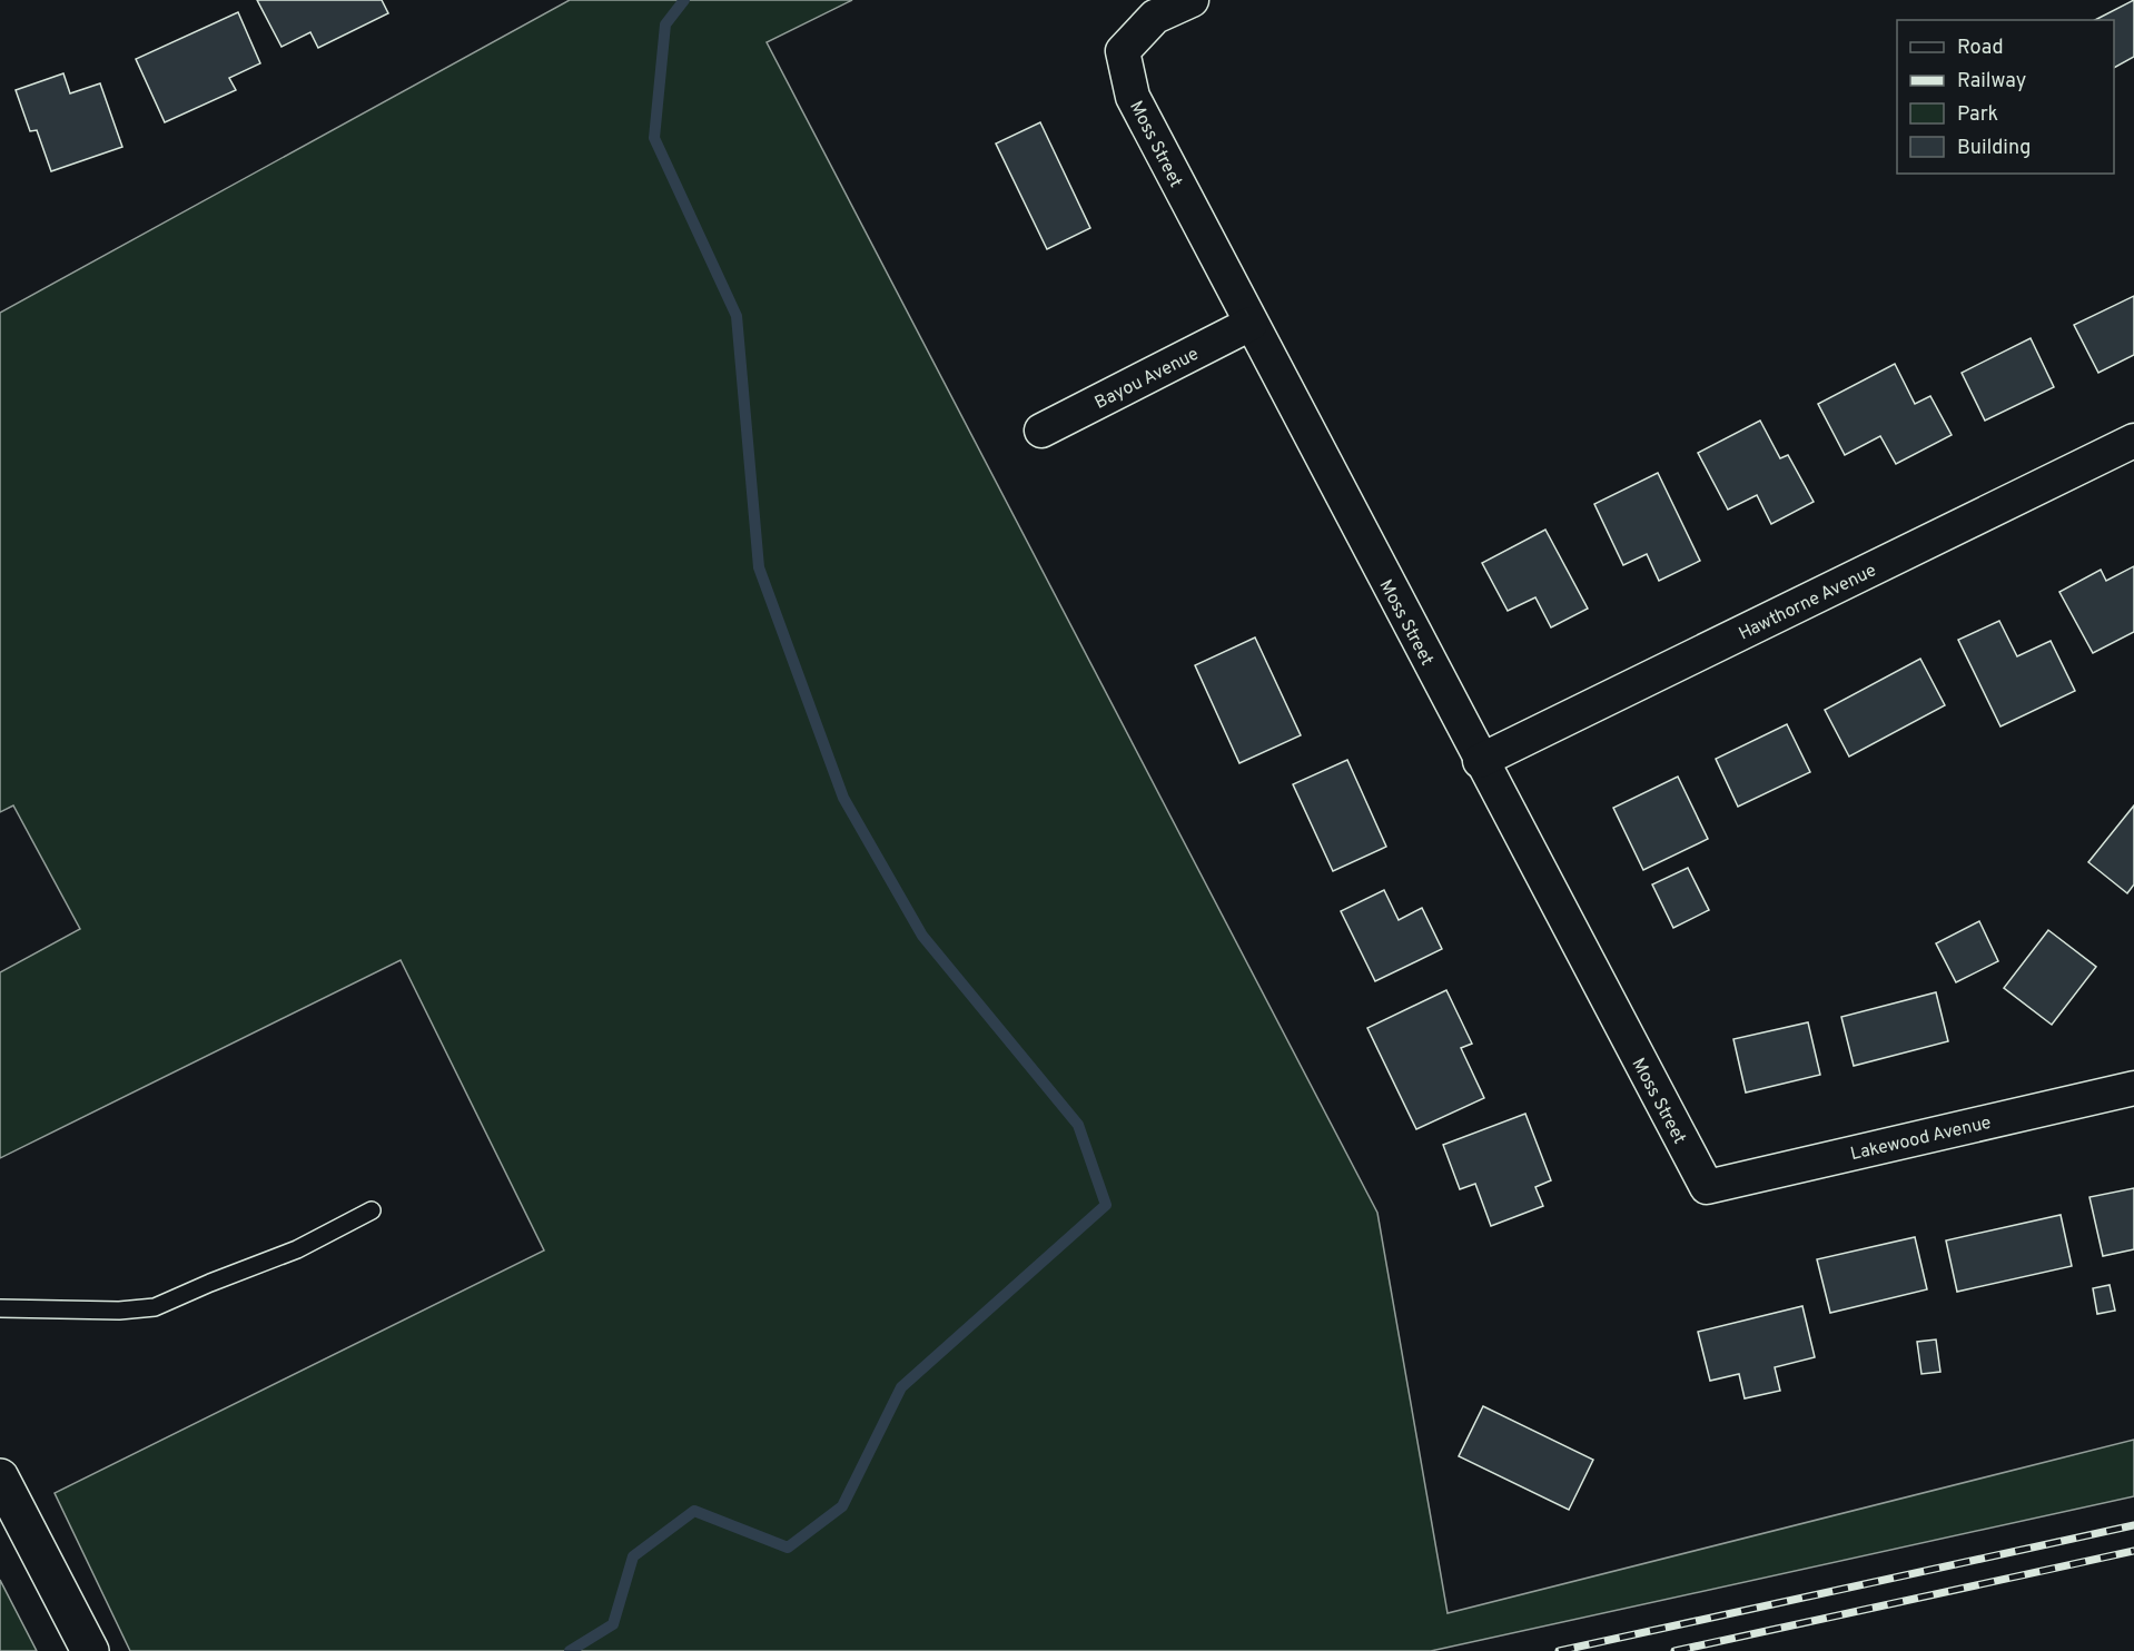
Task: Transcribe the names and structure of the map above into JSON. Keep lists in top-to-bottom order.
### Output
{
  "streets": {
    "street": [
      "Moss Street",
      "Bayou Avenue",
      "Hawthorne Avenue",
      "Lakewood Avenue"
    ]
  },
  "crossings": [
    ["Moss Street", "Bayou Avenue"],
    ["Moss Street", "Hawthorne Avenue"],
    ["Moss Street", "Lakewood Avenue"]
  ],
  "legend": [
    "Road",
    "Railway",
    "Park",
    "Building"
  ]
}
